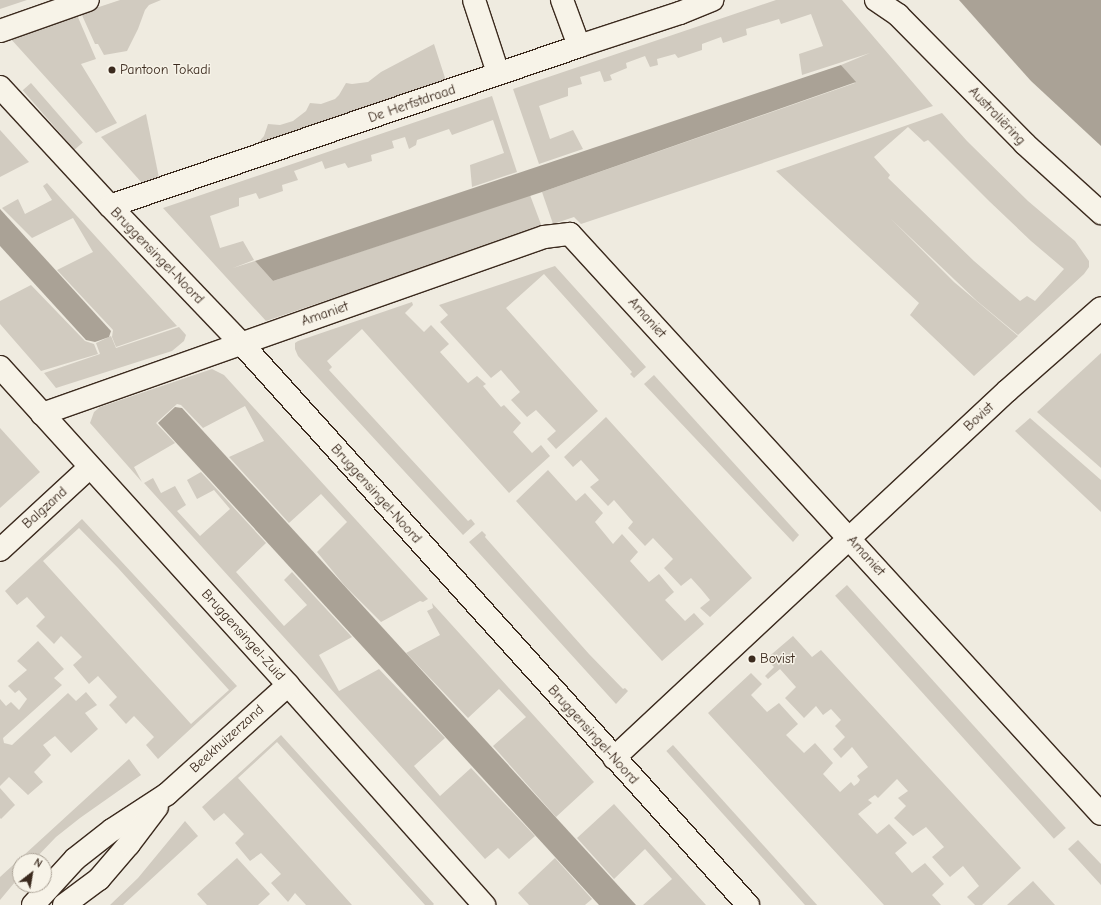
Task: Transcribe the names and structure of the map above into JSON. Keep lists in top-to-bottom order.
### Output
{
  "streets": {
    "street": [
      "De Herfstdraad",
      "Australiëring",
      "Bruggensingel-Noord",
      "Amaniet",
      "Bovist",
      "Balgzand",
      "Bruggensingel-Zuid",
      "Beekhuizerzand"
    ]
  },
  "crossings": [
    ["De Herfstdraad", "Bruggensingel-Noord"],
    ["Bruggensingel-Noord", "Amaniet"],
    ["Bruggensingel-Noord", "Bovist"],
    ["Amaniet", "Bovist"],
    ["Amaniet", "Bruggensingel-Zuid"],
    ["Balgzand", "Bruggensingel-Zuid"],
    ["Bruggensingel-Zuid", "Beekhuizerzand"]
  ],
  "places": ["Pantoon Tokadi", "Bovist"],
  "north": "top right"
}
